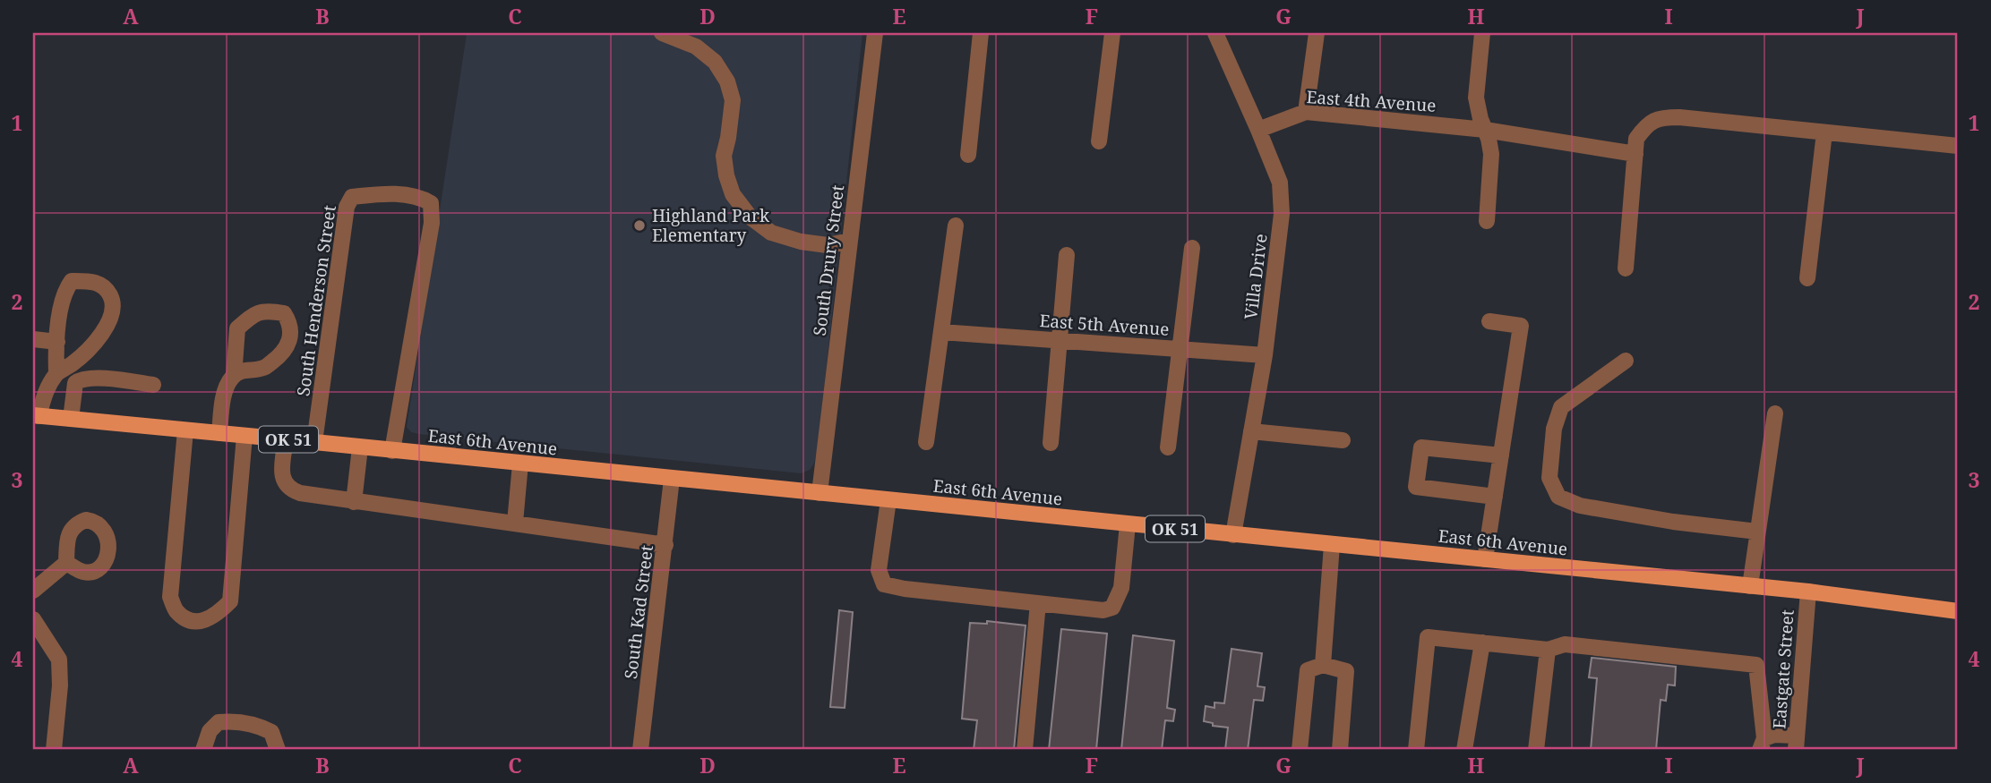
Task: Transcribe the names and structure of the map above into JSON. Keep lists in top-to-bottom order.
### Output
{
  "streets": {
    "main road": ["OK 51", "East 6th Avenue"],
    "street": [
      "East 4th Avenue",
      "South Drury Street",
      "Villa Drive",
      "South Henderson Street",
      "East 5th Avenue",
      "South Kad Street",
      "Eastgate Street"
    ]
  },
  "crossings": [
    ["East 4th Avenue", "Villa Drive"],
    ["South Drury Street", "East 6th Avenue"],
    ["Villa Drive", "East 5th Avenue"],
    ["Villa Drive", "East 6th Avenue"],
    ["South Henderson Street", "East 6th Avenue"],
    ["East 6th Avenue", "South Kad Street"],
    ["East 6th Avenue", "Eastgate Street"]
  ],
  "places": ["Highland Park Elementary"],
  "grid": {
    "columns": [
      "A",
      "B",
      "C",
      "D",
      "E",
      "F",
      "G",
      "H",
      "I",
      "J"
    ],
    "rows": [
      "1",
      "2",
      "3",
      "4"
    ]
  }
}
